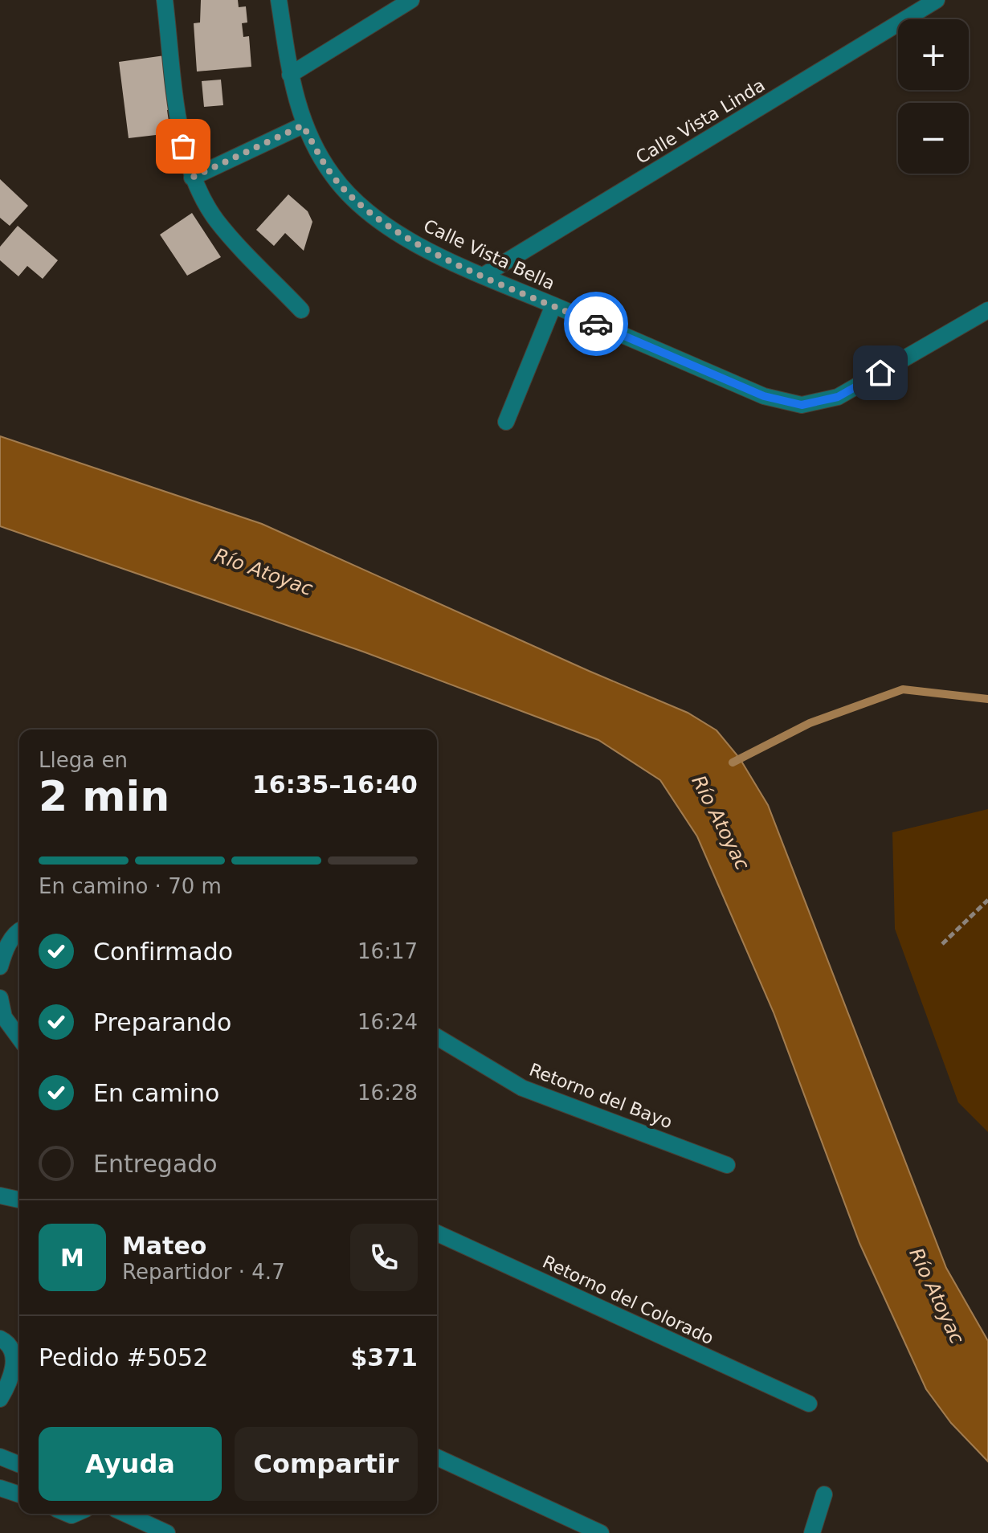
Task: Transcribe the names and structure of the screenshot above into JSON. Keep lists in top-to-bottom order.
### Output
{
  "streets": {
    "street": [
      "Calle Vista Linda",
      "Calle Vista Bella",
      "Retorno del Bayo",
      "Retorno del Colorado"
    ]
  },
  "crossings": [
    ["Calle Vista Linda", "Calle Vista Bella"]
  ],
  "water": ["Río Atoyac"],
  "page": {
    "map_buttons": ["+", "−"],
    "heading": ["2 min", "Llega en", "16:35–16:40"],
    "panel": [
      "Mateo",
      "Repartidor · 4.7",
      "Pedido #5052",
      "$371"
    ],
    "bar": "En camino · 70 m",
    "list": [
      ["Confirmado", "16:17"],
      ["Preparando", "16:24"],
      ["En camino", "16:28"],
      "Entregado"
    ],
    "round": "M",
    "buttons": ["Ayuda", "Compartir"]
  }
}
